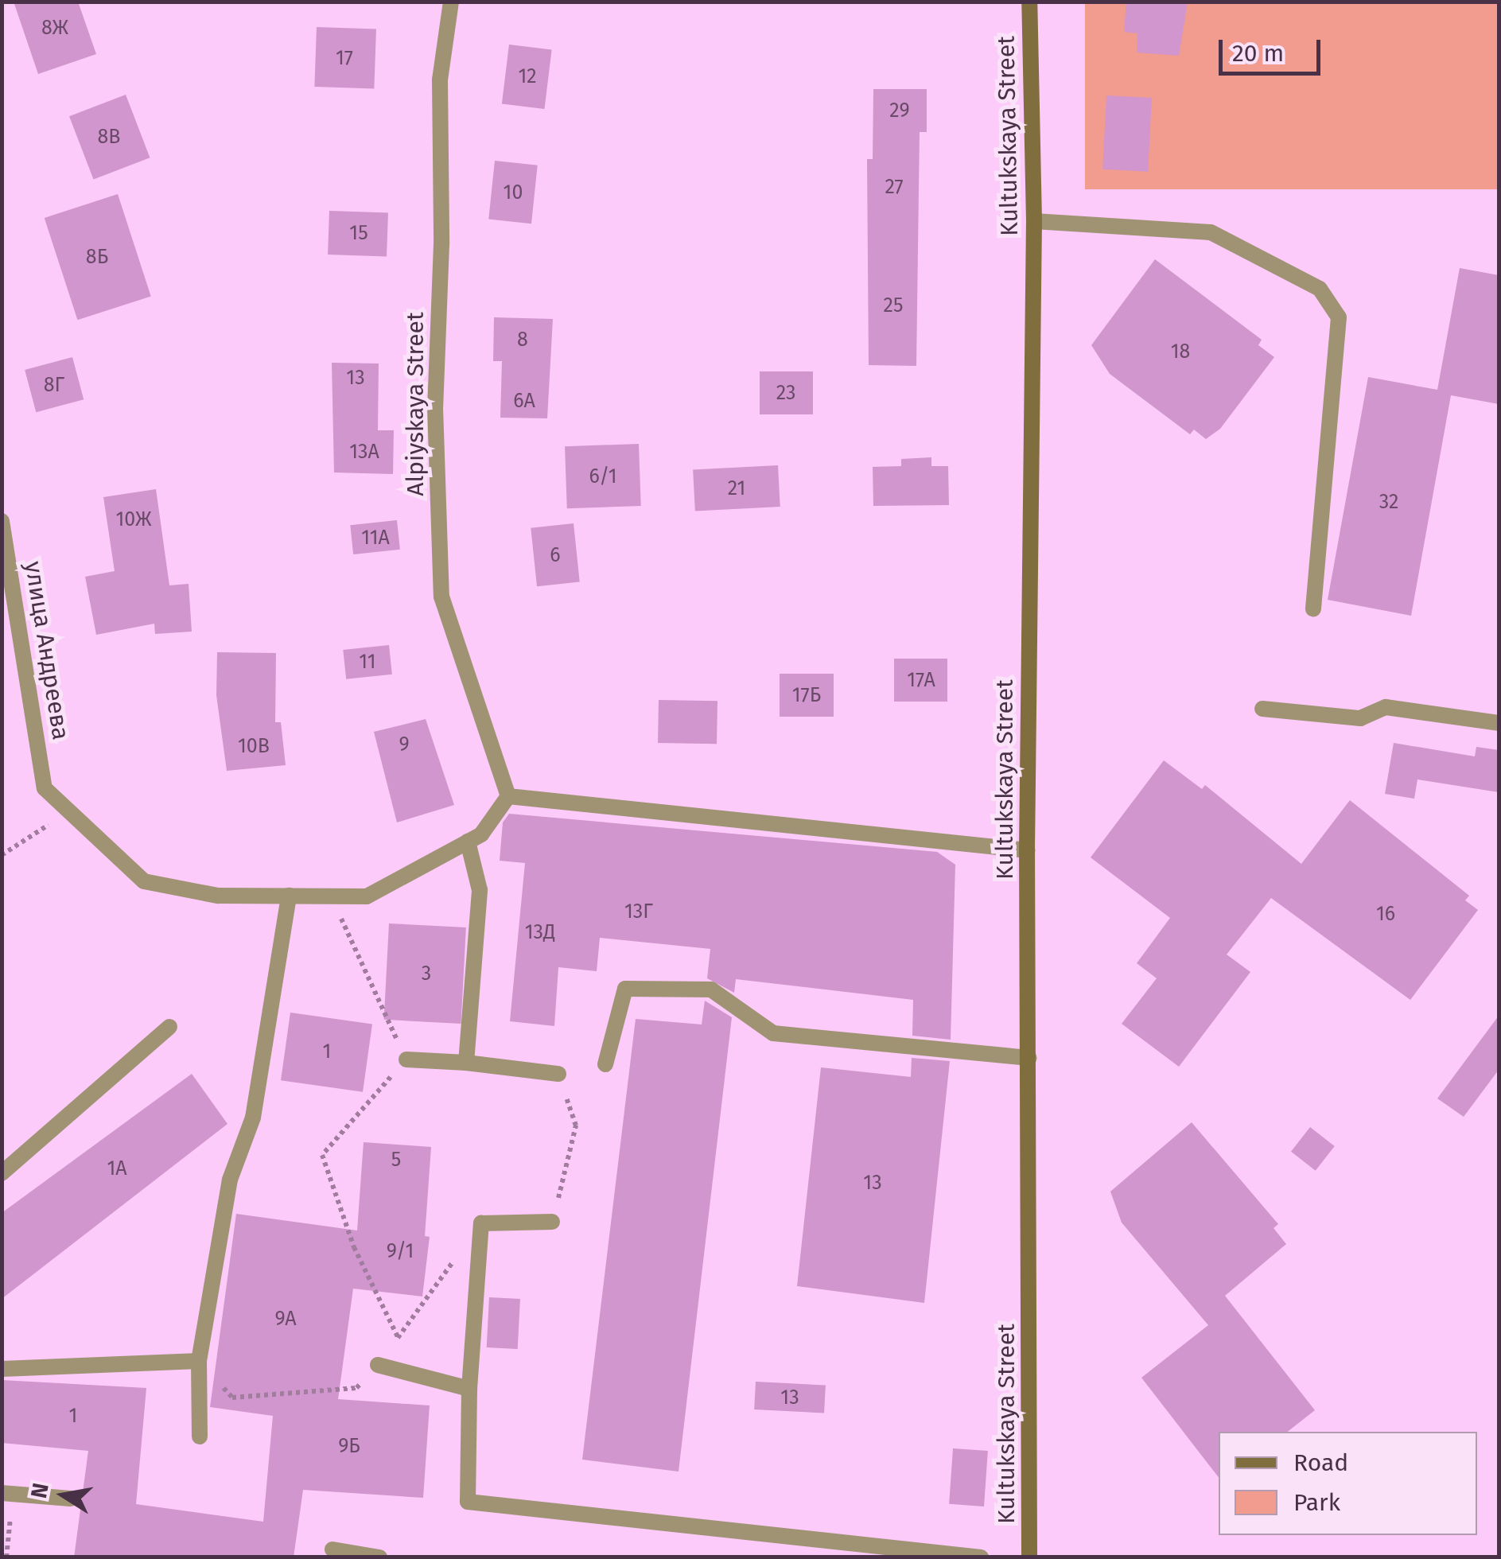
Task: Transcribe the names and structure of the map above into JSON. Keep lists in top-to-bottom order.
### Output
{
  "streets": {
    "street": ["Kultukskaya Street", "Alpiyskaya Street", "улица Андреева"]
  },
  "house_numbers": [
    "8Ж",
    "17",
    "12",
    "29",
    "8В",
    "27",
    "10",
    "15",
    "8Б",
    "25",
    "8",
    "18",
    "13",
    "8Г",
    "23",
    "6А",
    "13А",
    "6/1",
    "21",
    "32",
    "10Ж",
    "11А",
    "6",
    "11",
    "17А",
    "17Б",
    "9",
    "10В",
    "13Г",
    "16",
    "13Д",
    "3",
    "1",
    "5",
    "1А",
    "13",
    "9/1",
    "9А",
    "13",
    "1",
    "9Б"
  ],
  "legend": ["Road", "Park"],
  "scale_bar": "20 m",
  "north": "left"
}
